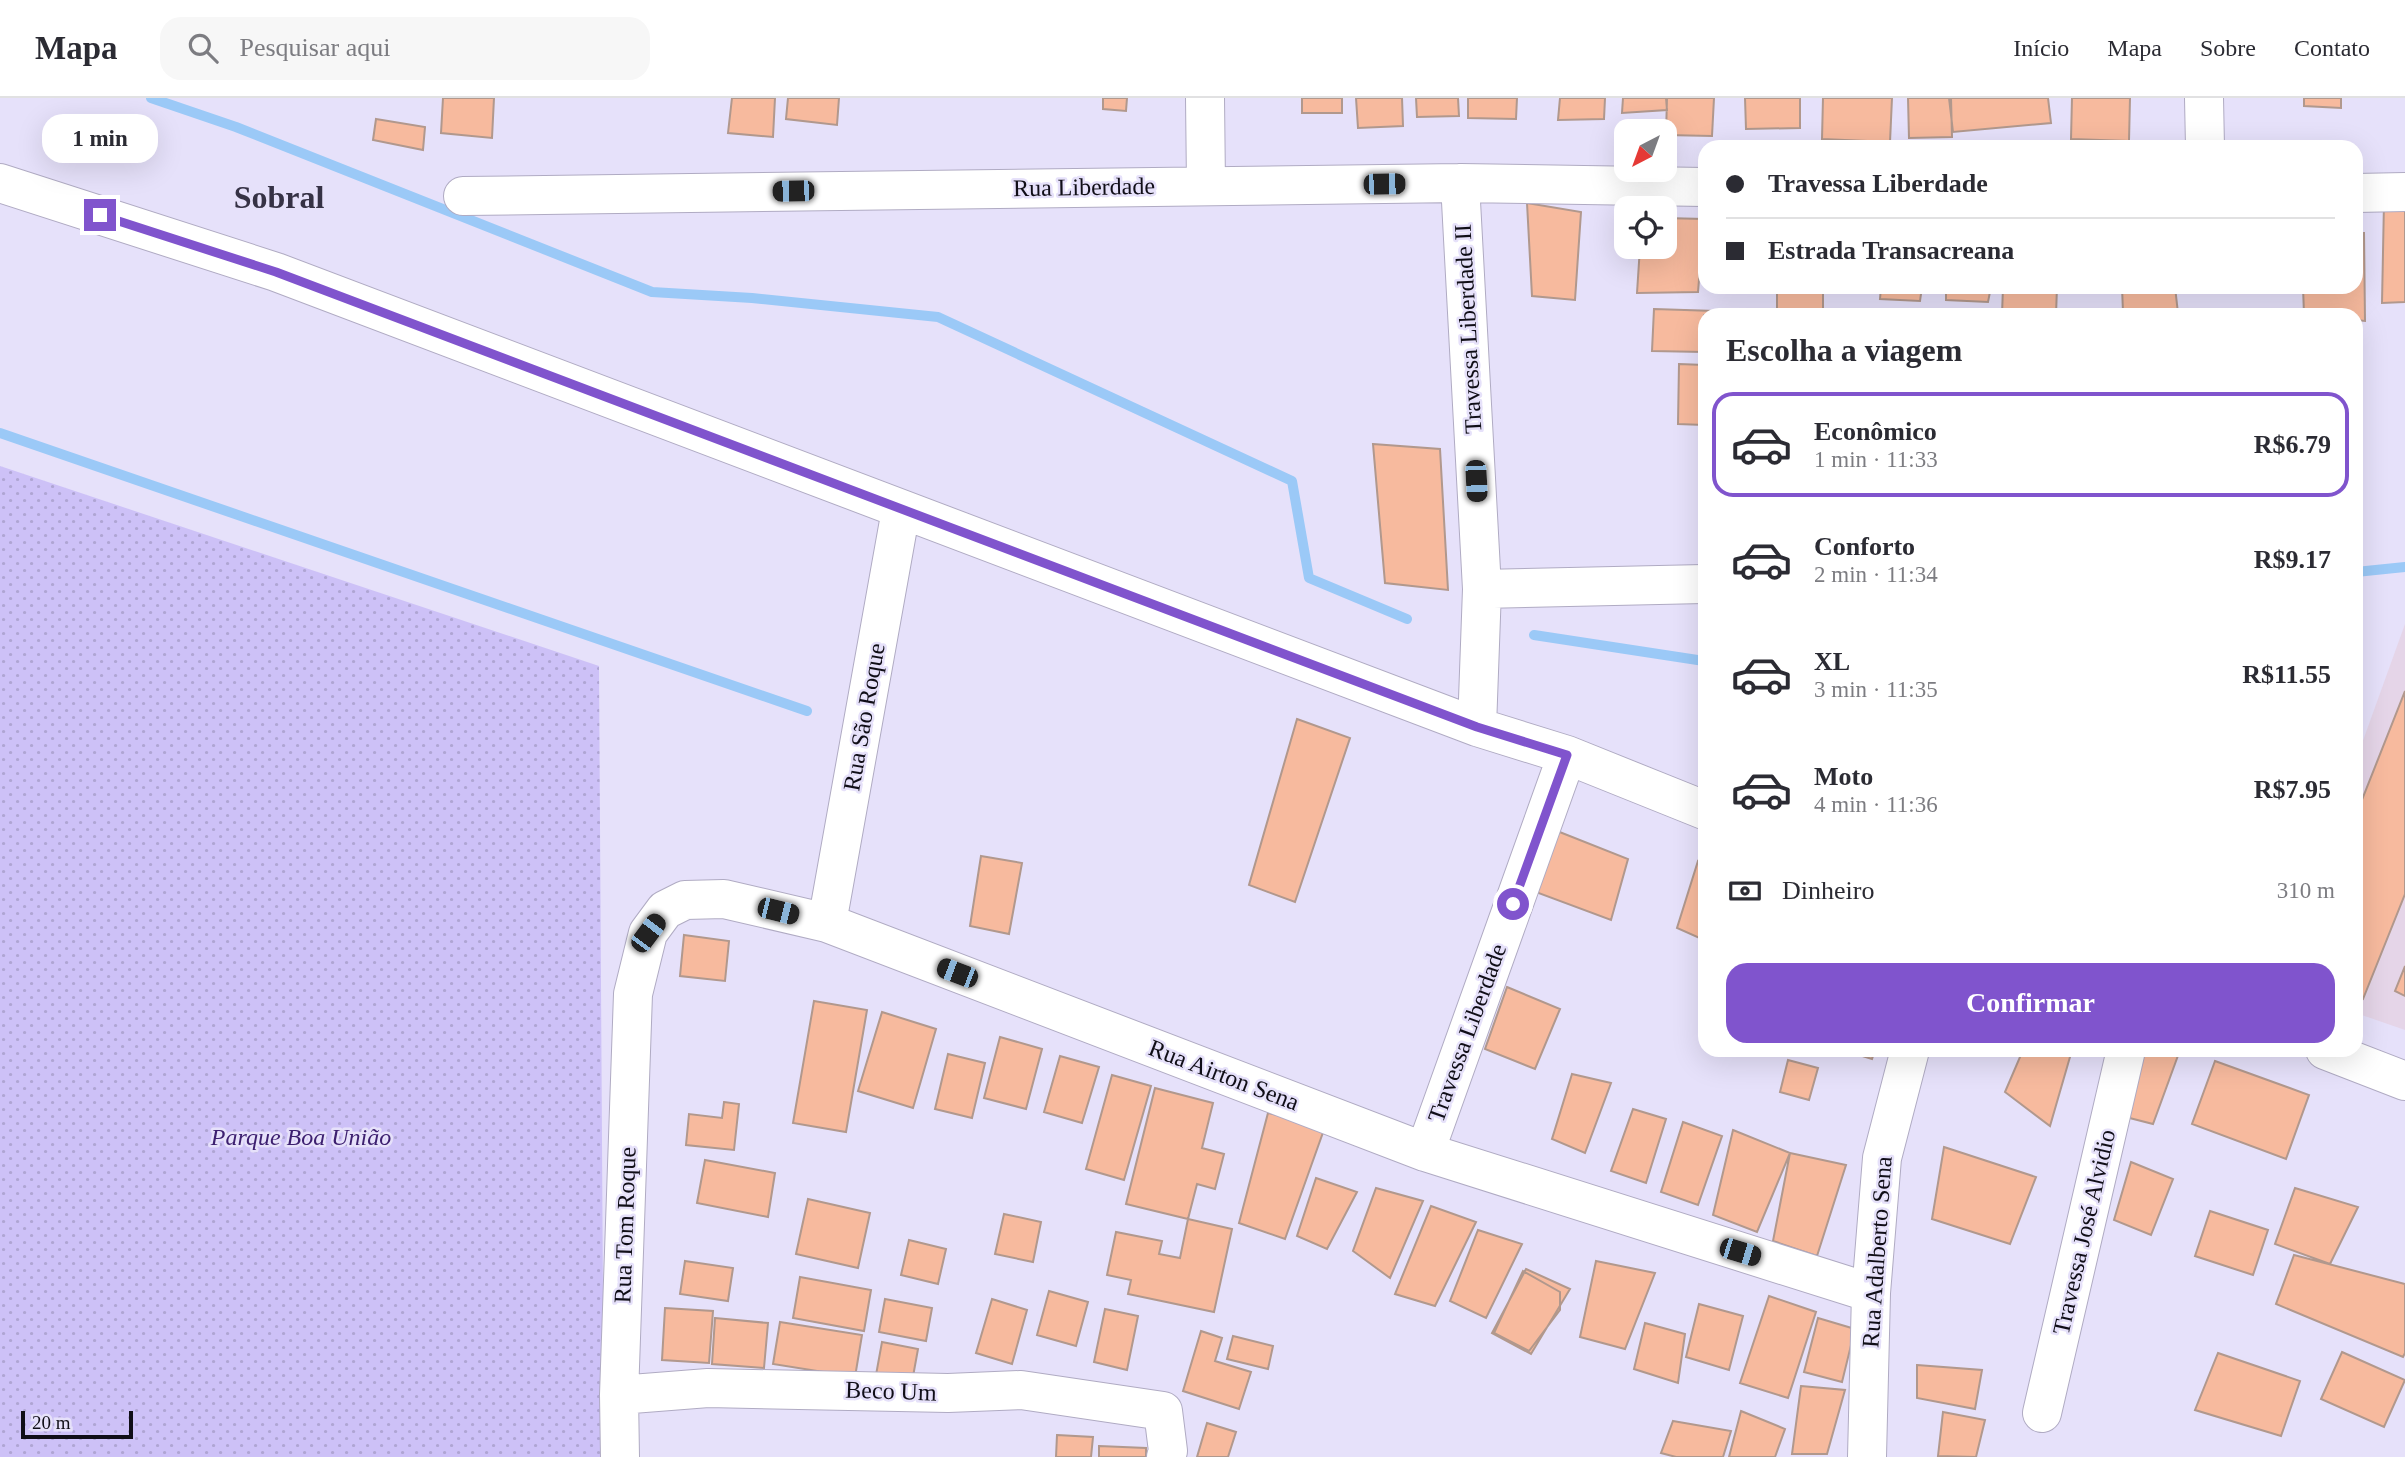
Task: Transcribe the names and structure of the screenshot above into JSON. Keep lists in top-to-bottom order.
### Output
{
  "streets": {
    "street": [
      "Rua Liberdade",
      "Travessa Liberdade II",
      "Rua São Roque",
      "Travessa Liberdade",
      "Rua Airton Sena",
      "Rua Tom Roque",
      "Travessa José Alvidio",
      "Rua Adalberto Sena",
      "Beco Um"
    ]
  },
  "crossings": [
    ["Rua Liberdade", "Travessa Liberdade II"],
    ["Rua São Roque", "Rua Airton Sena"],
    ["Travessa Liberdade", "Rua Airton Sena"],
    ["Rua Airton Sena", "Rua Tom Roque"],
    ["Rua Airton Sena", "Rua Adalberto Sena"],
    ["Rua Tom Roque", "Beco Um"]
  ],
  "districts": ["Sobral"],
  "parks": ["Parque Boa União"],
  "scale_bar": "20 m",
  "north": "bottom left",
  "page": {
    "header": "Mapa",
    "search": "Pesquisar aqui",
    "nav": [
      "Início",
      "Mapa",
      "Sobre",
      "Contato"
    ],
    "bubble": "1 min",
    "banner": ["Travessa Liberdade", "Estrada Transacreana"],
    "heading": "Escolha a viagem",
    "list": [
      {
        "name": "Econômico",
        "note": "1 min · 11:33",
        "value": "R$6.79"
      },
      {
        "name": "Conforto",
        "note": "2 min · 11:34",
        "value": "R$9.17"
      },
      {
        "name": "XL",
        "note": "3 min · 11:35",
        "value": "R$11.55"
      },
      {
        "name": "Moto",
        "note": "4 min · 11:36",
        "value": "R$7.95"
      }
    ],
    "pay": ["Dinheiro", "310 m"],
    "buttons": "Confirmar",
    "scale": "20 m"
  }
}
